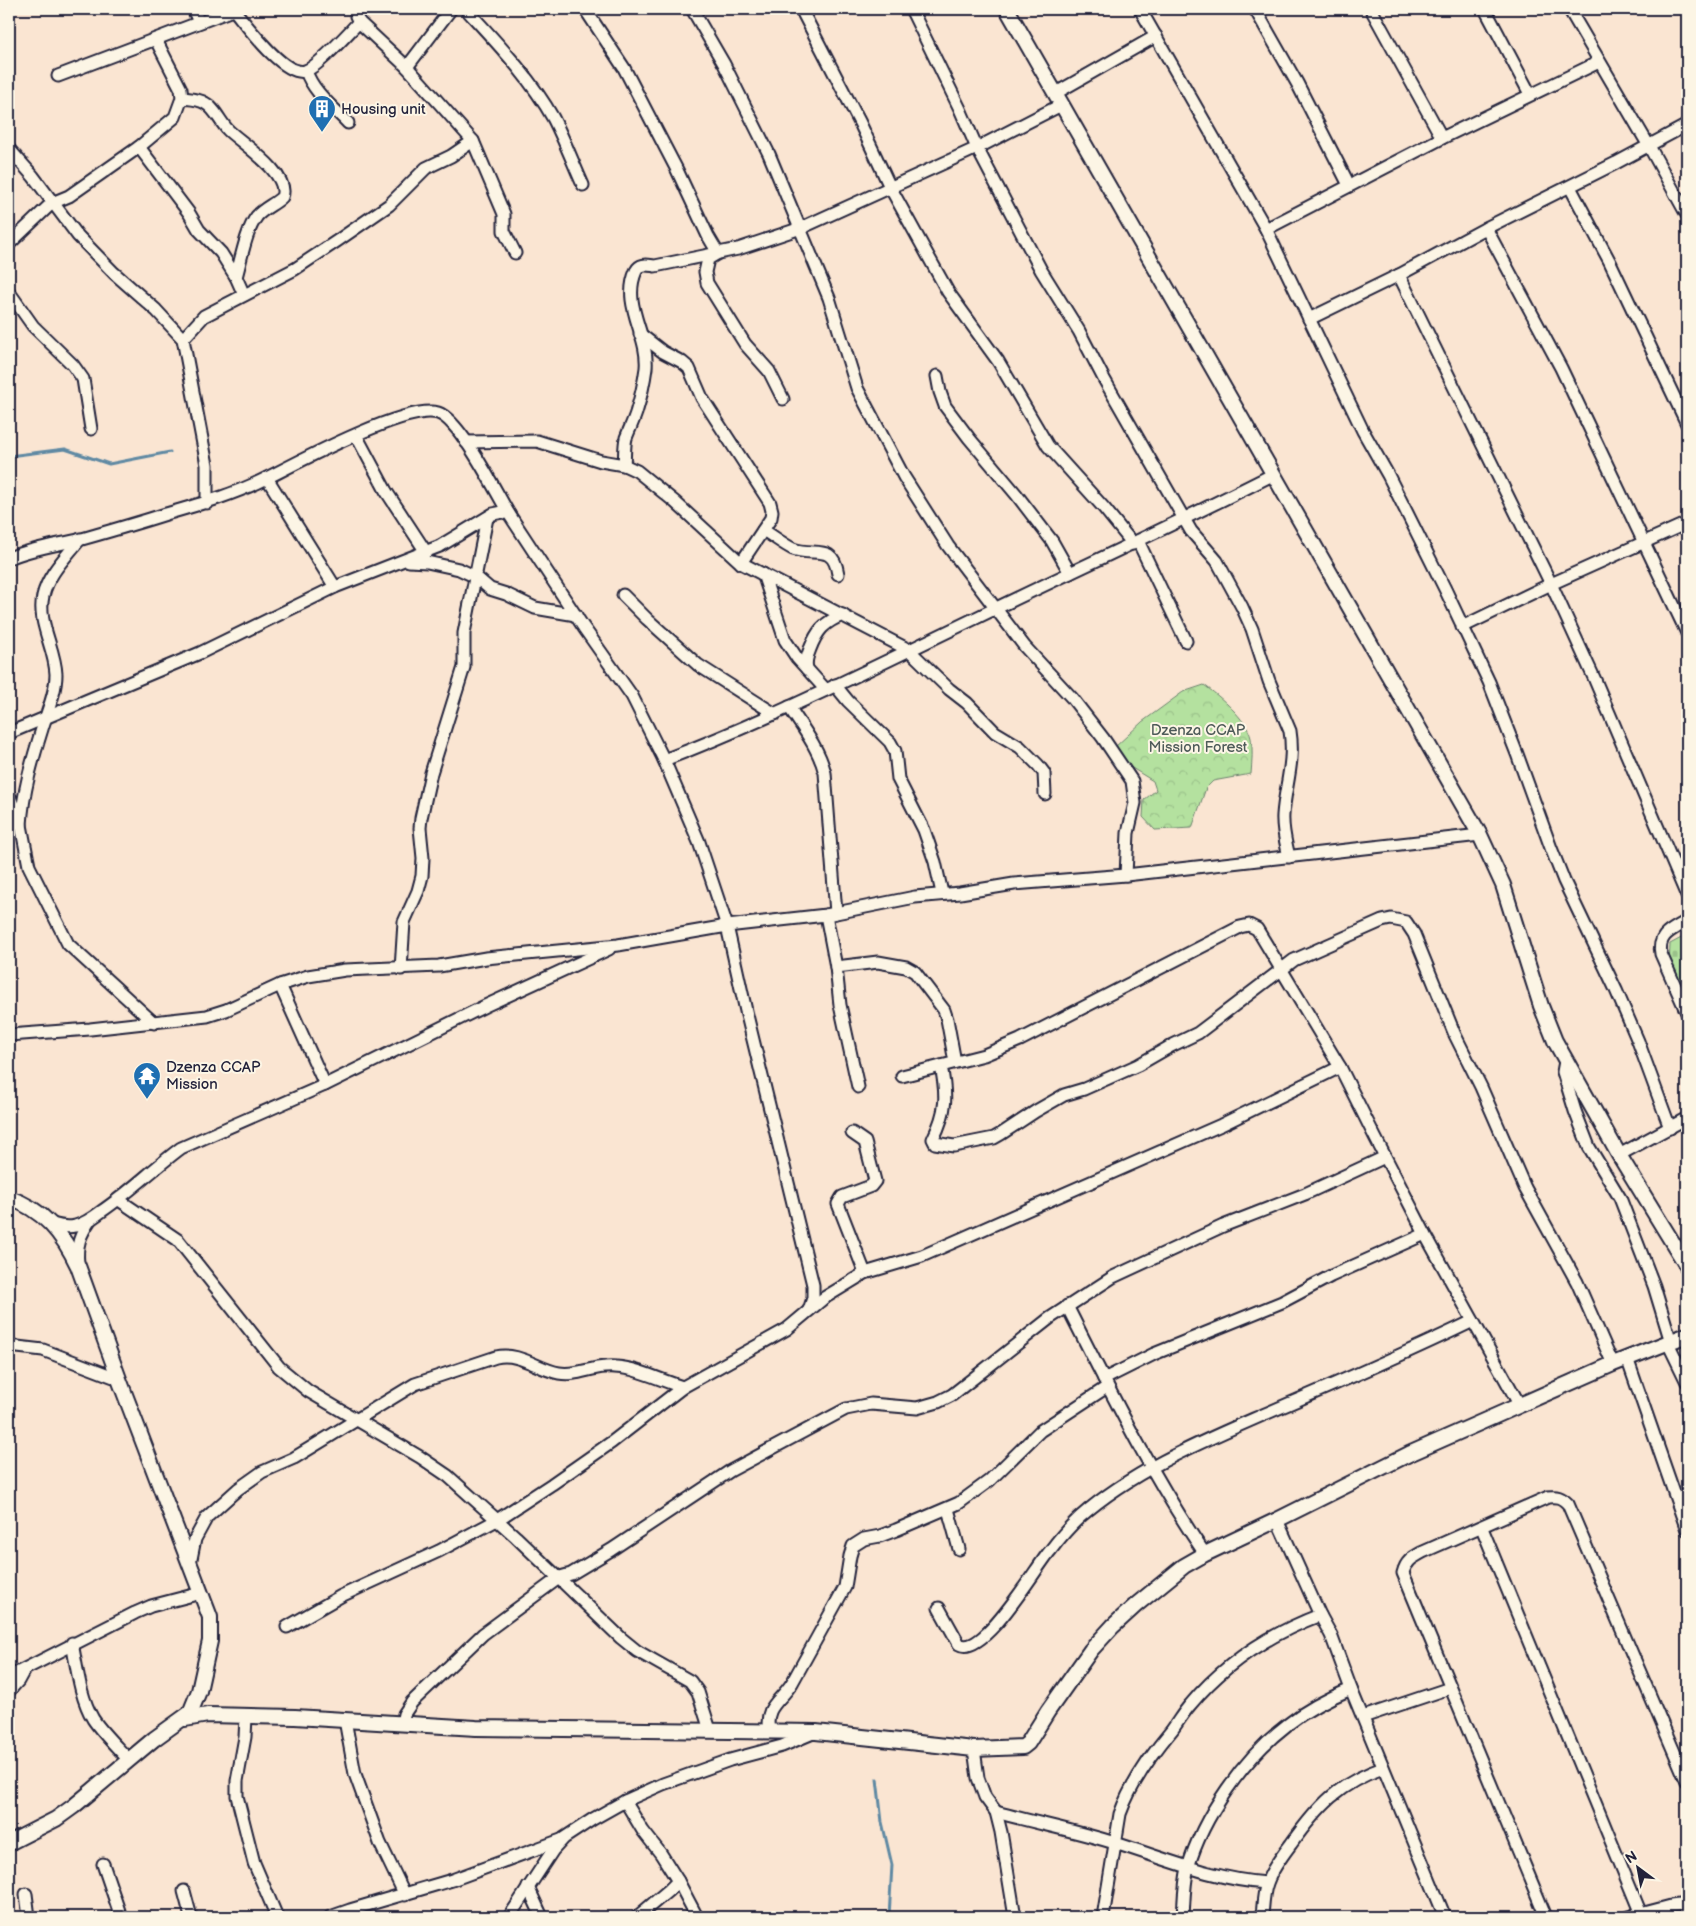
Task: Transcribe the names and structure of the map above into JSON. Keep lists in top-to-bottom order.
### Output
{
  "parks": ["Dzenza CCAP Mission Forest"],
  "places": {
    "building": ["Housing unit"],
    "temple": ["Dzenza CCAP Mission"]
  },
  "north": "top left"
}
